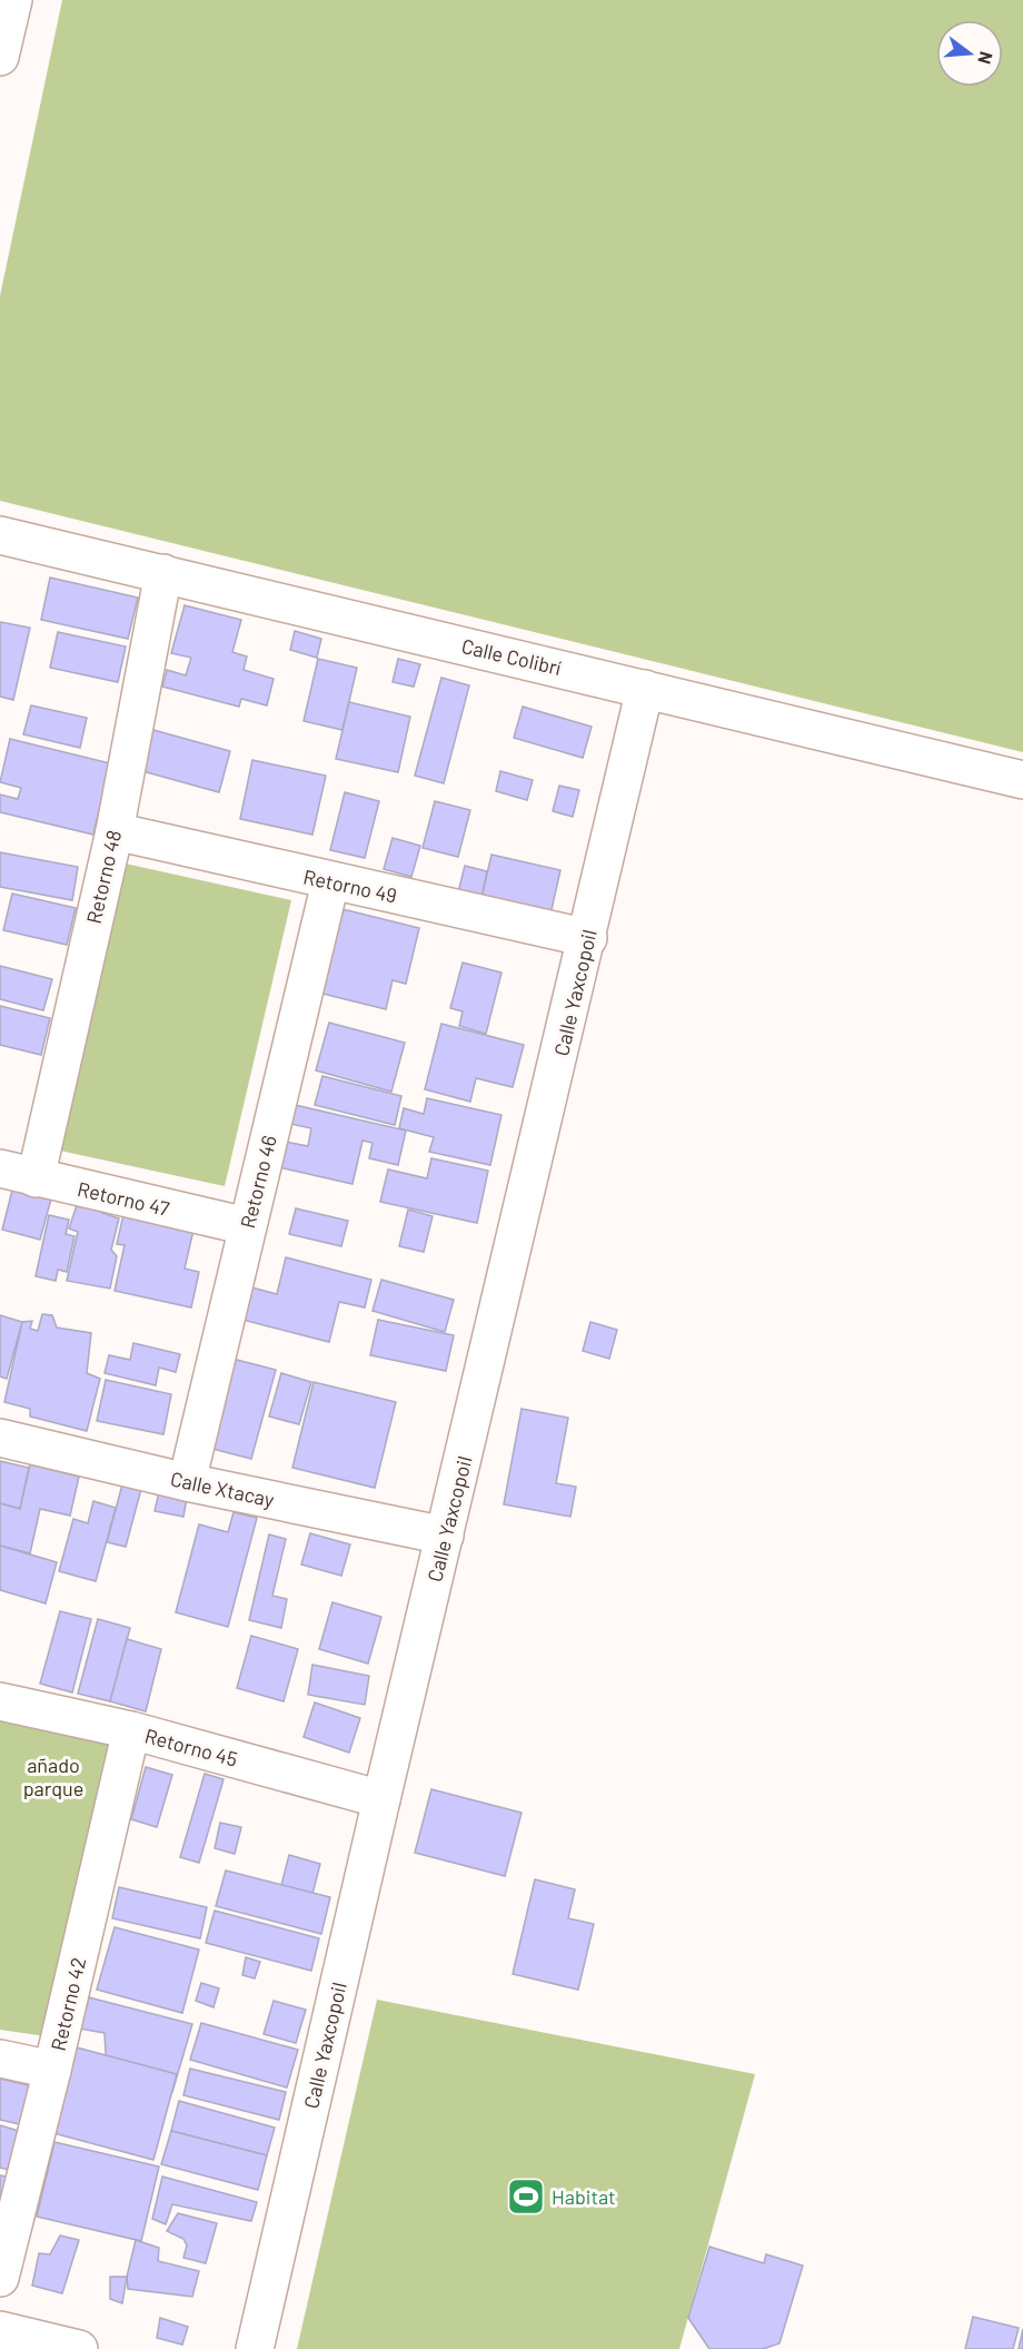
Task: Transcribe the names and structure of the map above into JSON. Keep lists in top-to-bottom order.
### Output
{
  "streets": {
    "street": [
      "Calle Colibrí",
      "Retorno 48",
      "Retorno 49",
      "Calle Yaxcopoil",
      "Retorno 46",
      "Retorno 47",
      "Calle Xtacay",
      "Retorno 45",
      "Retorno 42"
    ]
  },
  "crossings": [
    ["Calle Colibrí", "Retorno 48"],
    ["Calle Colibrí", "Calle Yaxcopoil"],
    ["Retorno 48", "Retorno 49"],
    ["Retorno 48", "Retorno 47"],
    ["Retorno 49", "Calle Yaxcopoil"],
    ["Retorno 49", "Retorno 46"],
    ["Calle Yaxcopoil", "Calle Xtacay"],
    ["Calle Yaxcopoil", "Retorno 45"],
    ["Retorno 46", "Retorno 47"],
    ["Retorno 46", "Calle Xtacay"],
    ["Retorno 45", "Retorno 42"]
  ],
  "parks": ["añado parque"],
  "places": {
    "sports": ["Habitat"]
  },
  "north": "right"
}
